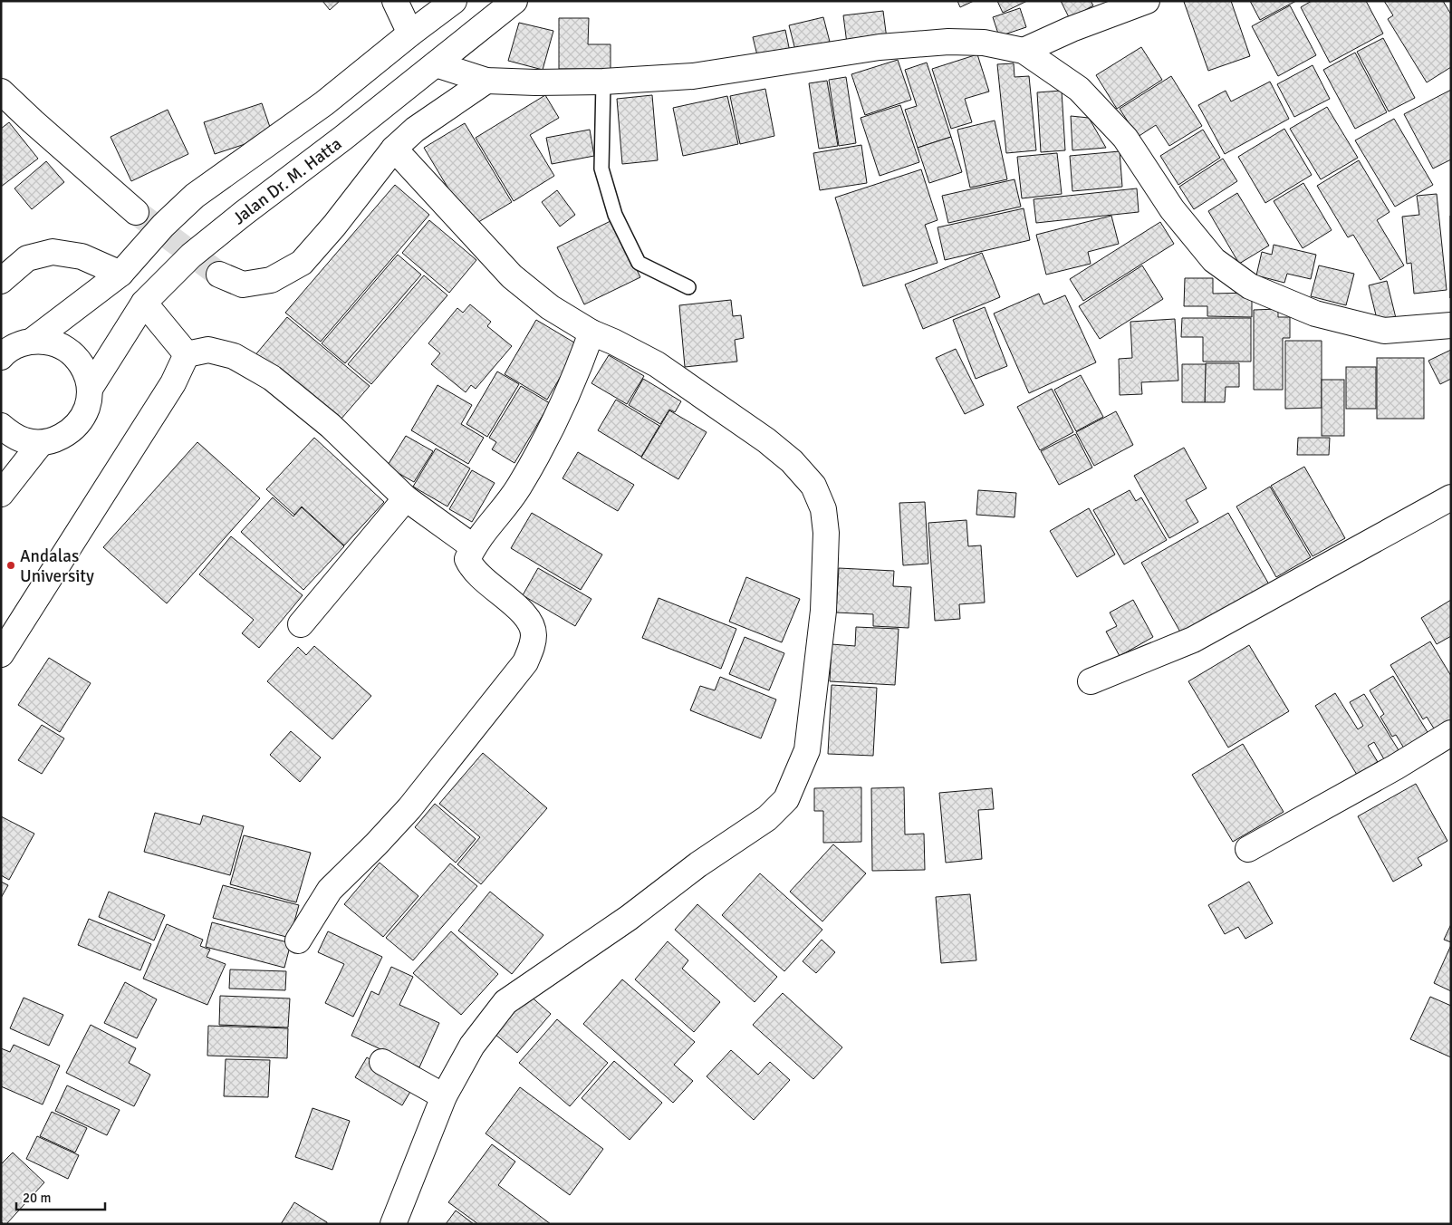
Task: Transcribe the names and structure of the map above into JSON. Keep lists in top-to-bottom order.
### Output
{
  "streets": {
    "street": ["Jalan Dr. M. Hatta"]
  },
  "places": ["Andalas University"],
  "scale_bar": "20 m"
}
